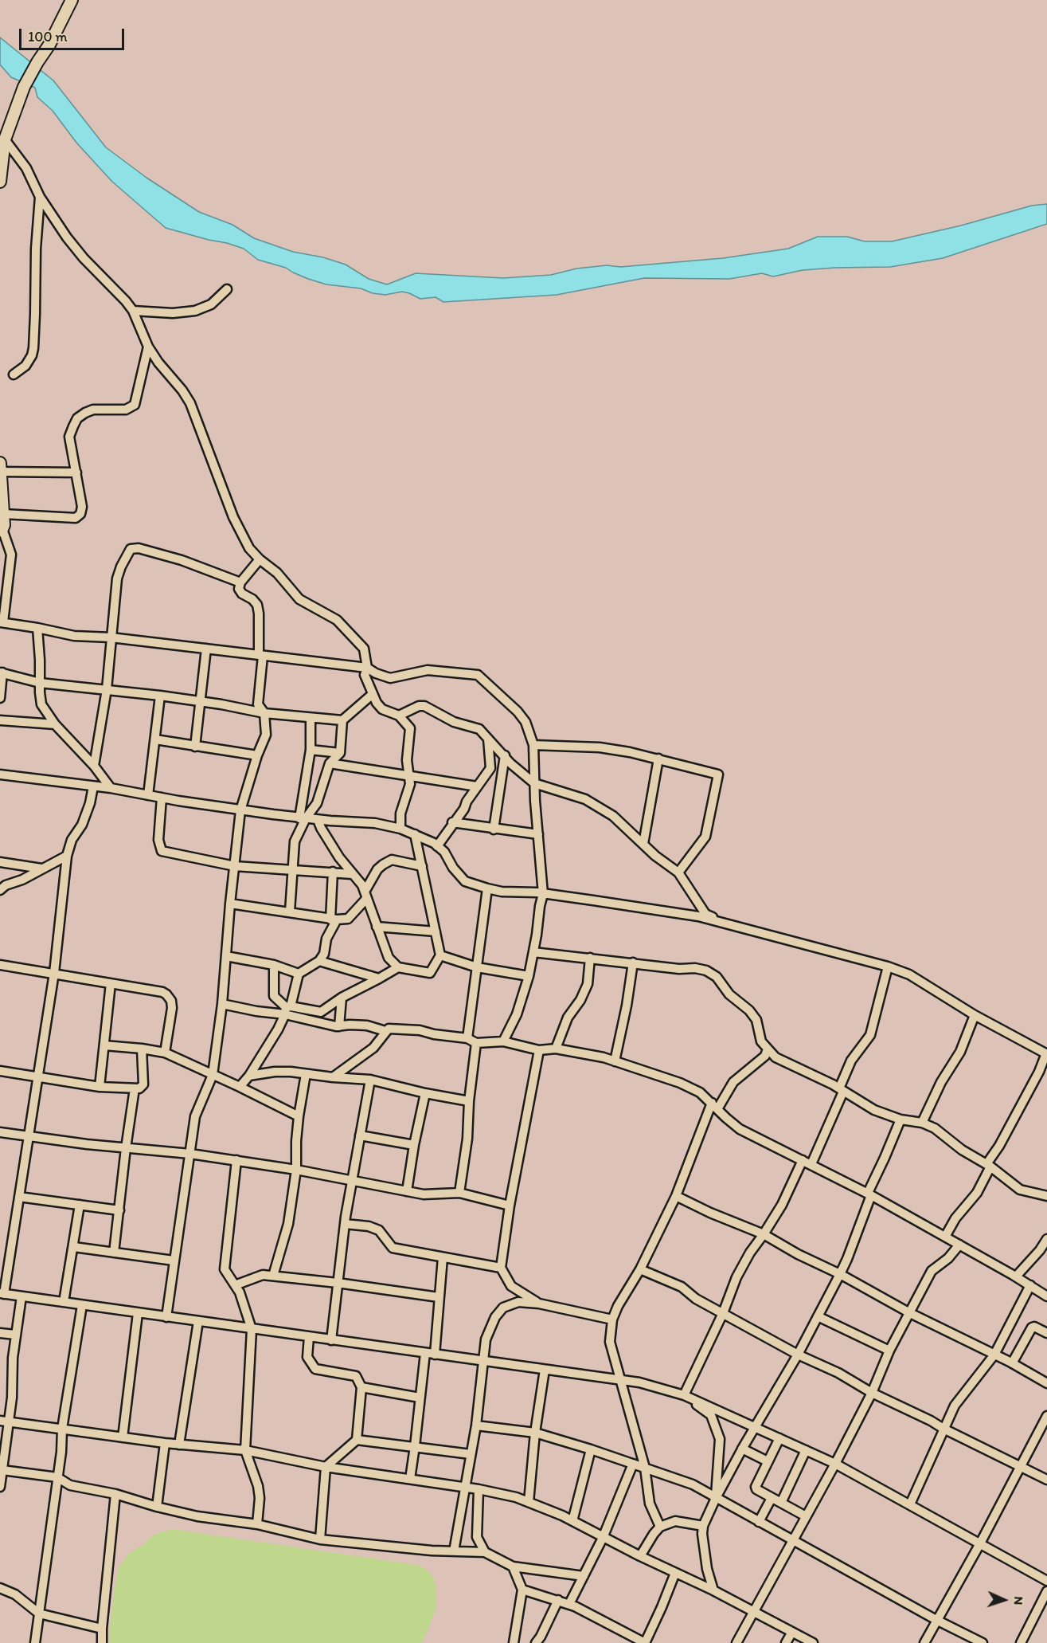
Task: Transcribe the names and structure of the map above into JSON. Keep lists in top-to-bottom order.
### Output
{
  "scale_bar": "100 m",
  "north": "right"
}
